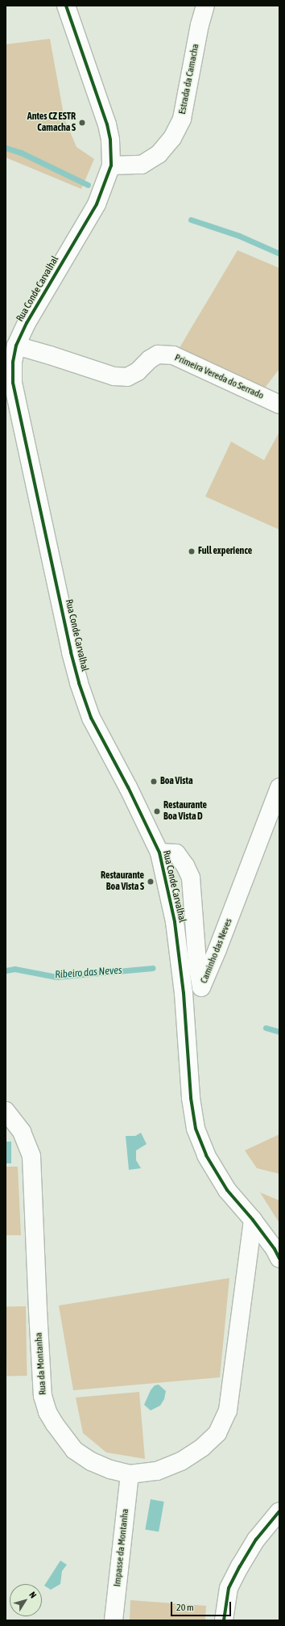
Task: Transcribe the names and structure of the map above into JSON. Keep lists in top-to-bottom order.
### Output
{
  "streets": {
    "street": [
      "Estrada da Camacha",
      "Rua Conde Carvalhal",
      "Primeira Vereda do Serrado",
      "Caminho das Neves",
      "Rua da Montanha",
      "Impasse da Montanha"
    ]
  },
  "crossings": [
    ["Estrada da Camacha", "Rua Conde Carvalhal"],
    ["Rua Conde Carvalhal", "Primeira Vereda do Serrado"],
    ["Rua Conde Carvalhal", "Caminho das Neves"],
    ["Rua Conde Carvalhal", "Rua da Montanha"],
    ["Rua da Montanha", "Impasse da Montanha"]
  ],
  "water": ["Ribeiro das Neves"],
  "places": [
    "Antes CZ ESTR Camacha S",
    "Full experience",
    "Boa Vista",
    "Restaurante Boa Vista D",
    "Restaurante Boa Vista S"
  ],
  "scale_bar": "20 m",
  "north": "top right"
}
